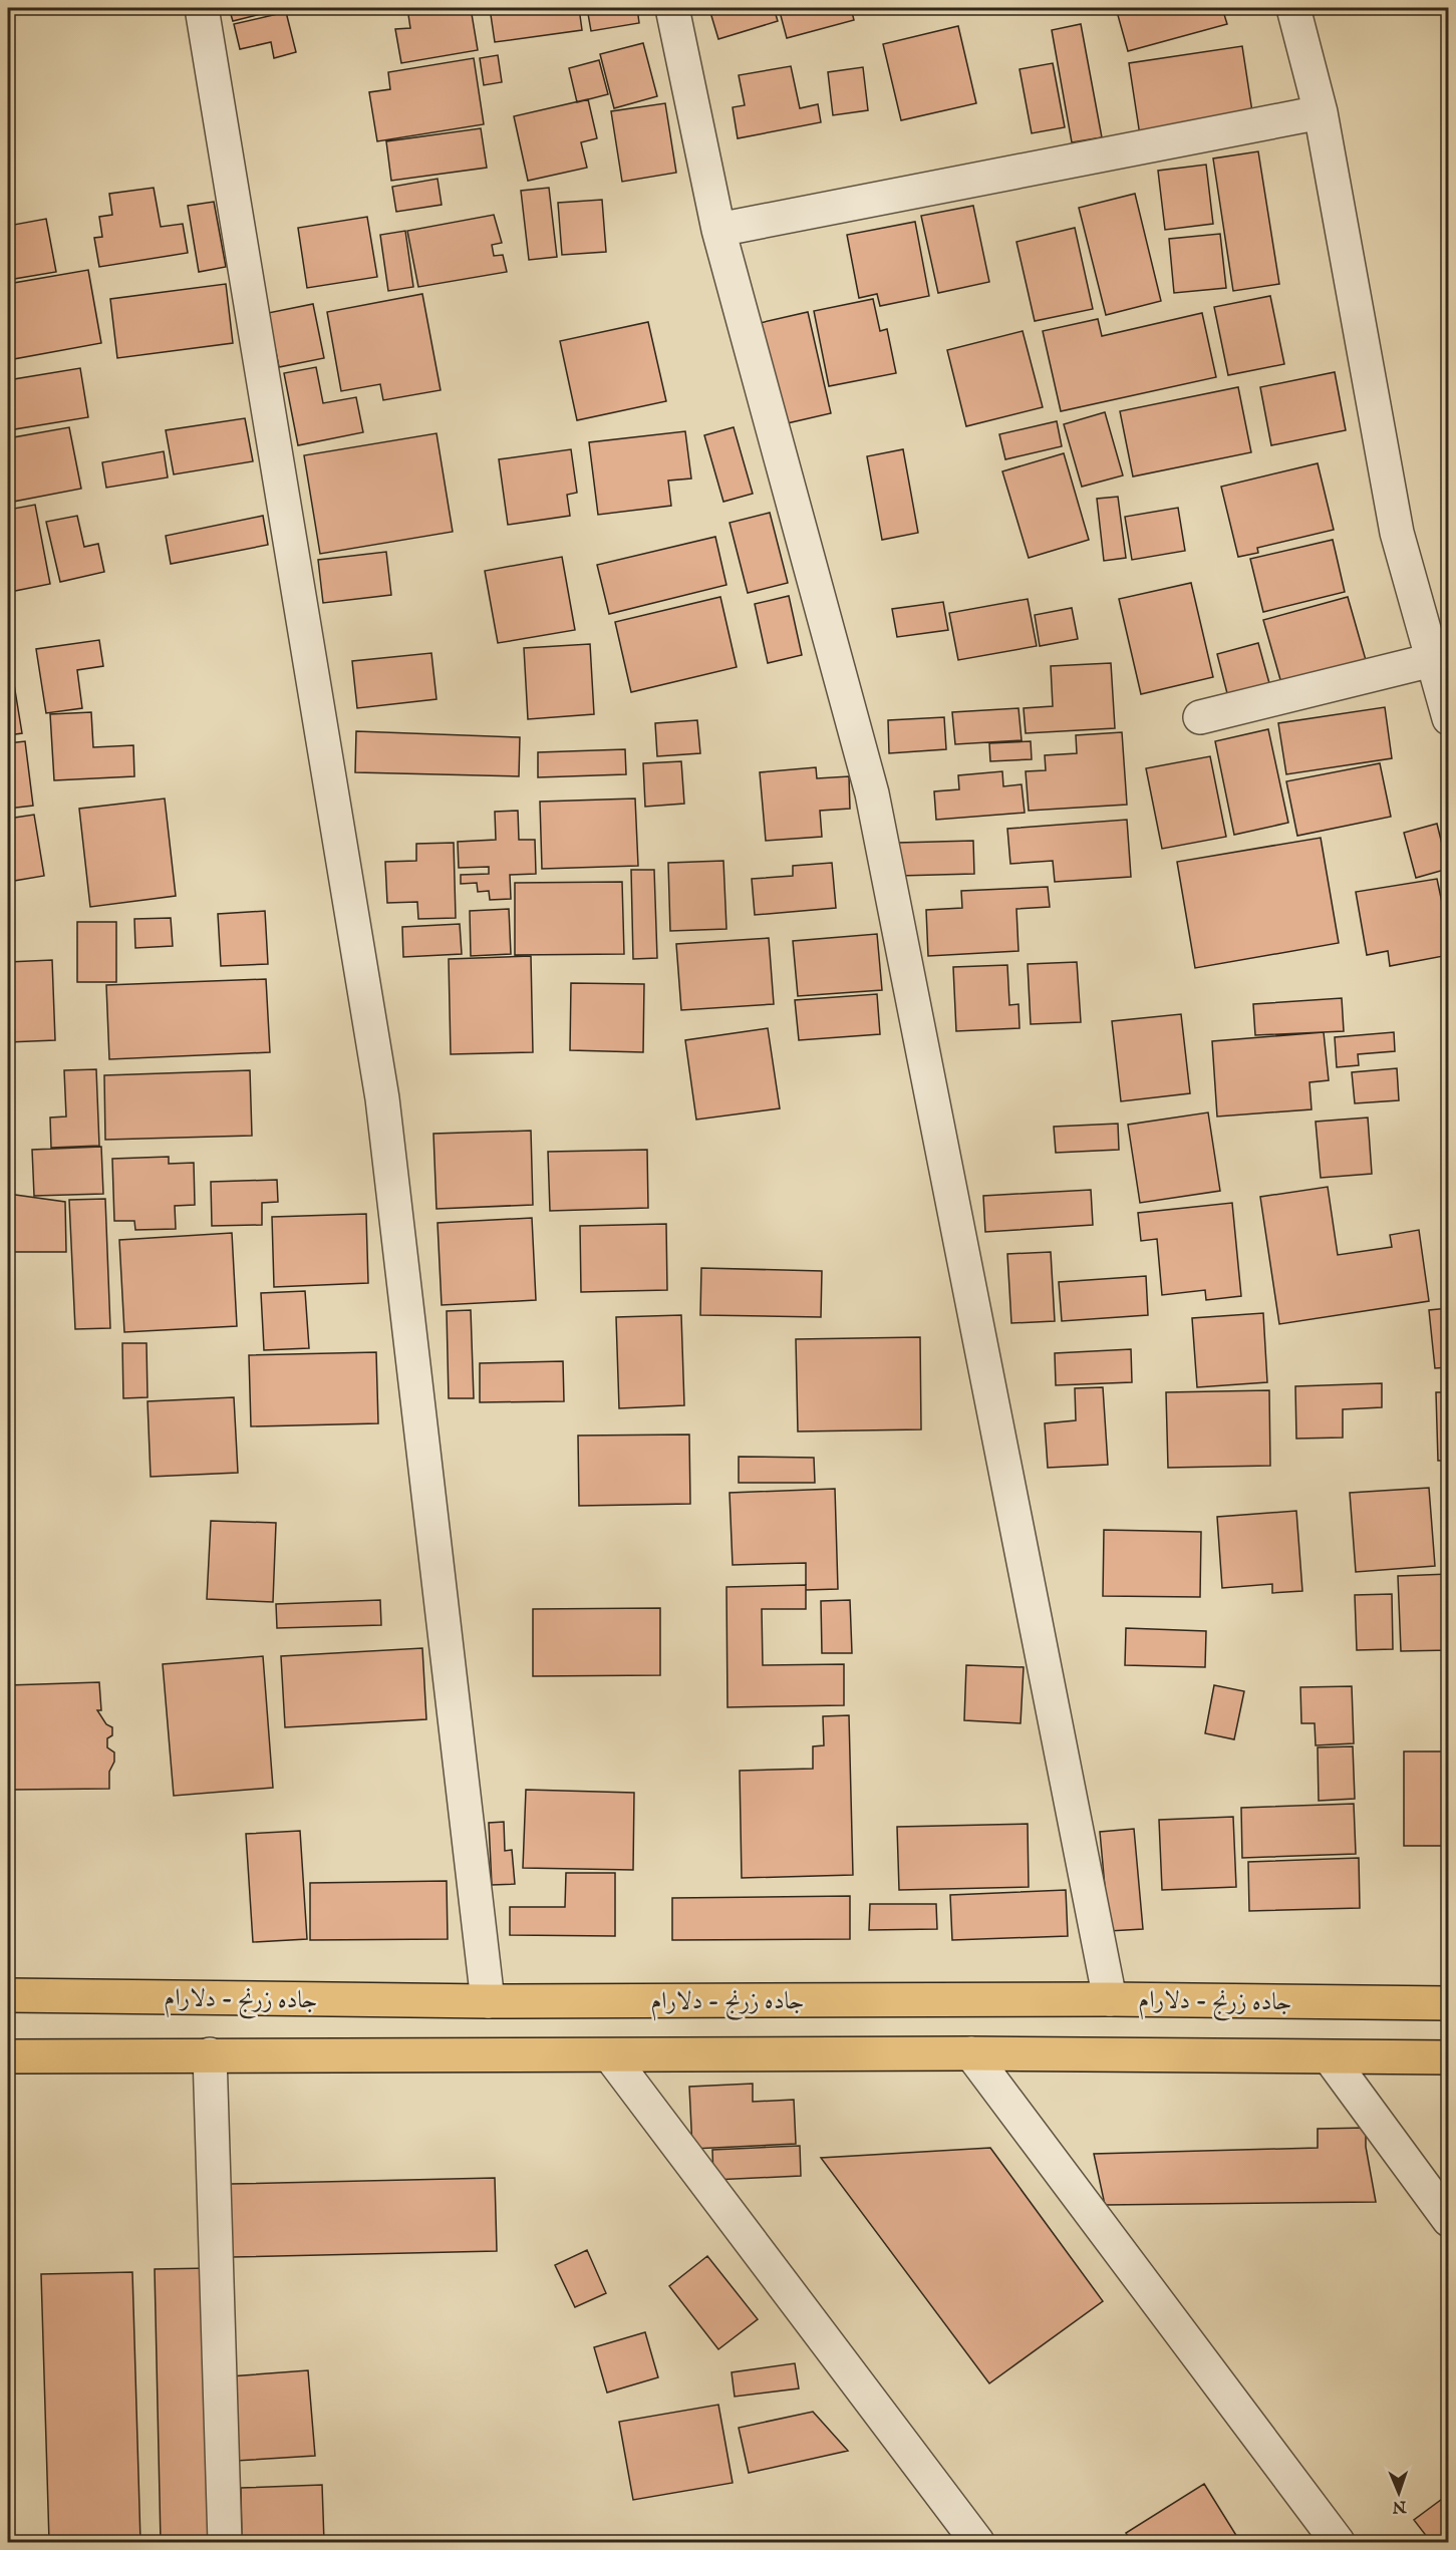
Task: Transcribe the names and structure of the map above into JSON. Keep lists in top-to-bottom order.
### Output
{
  "streets": {
    "highway": ["جاده زرنج - دلارام"]
  },
  "north": "bottom"
}
